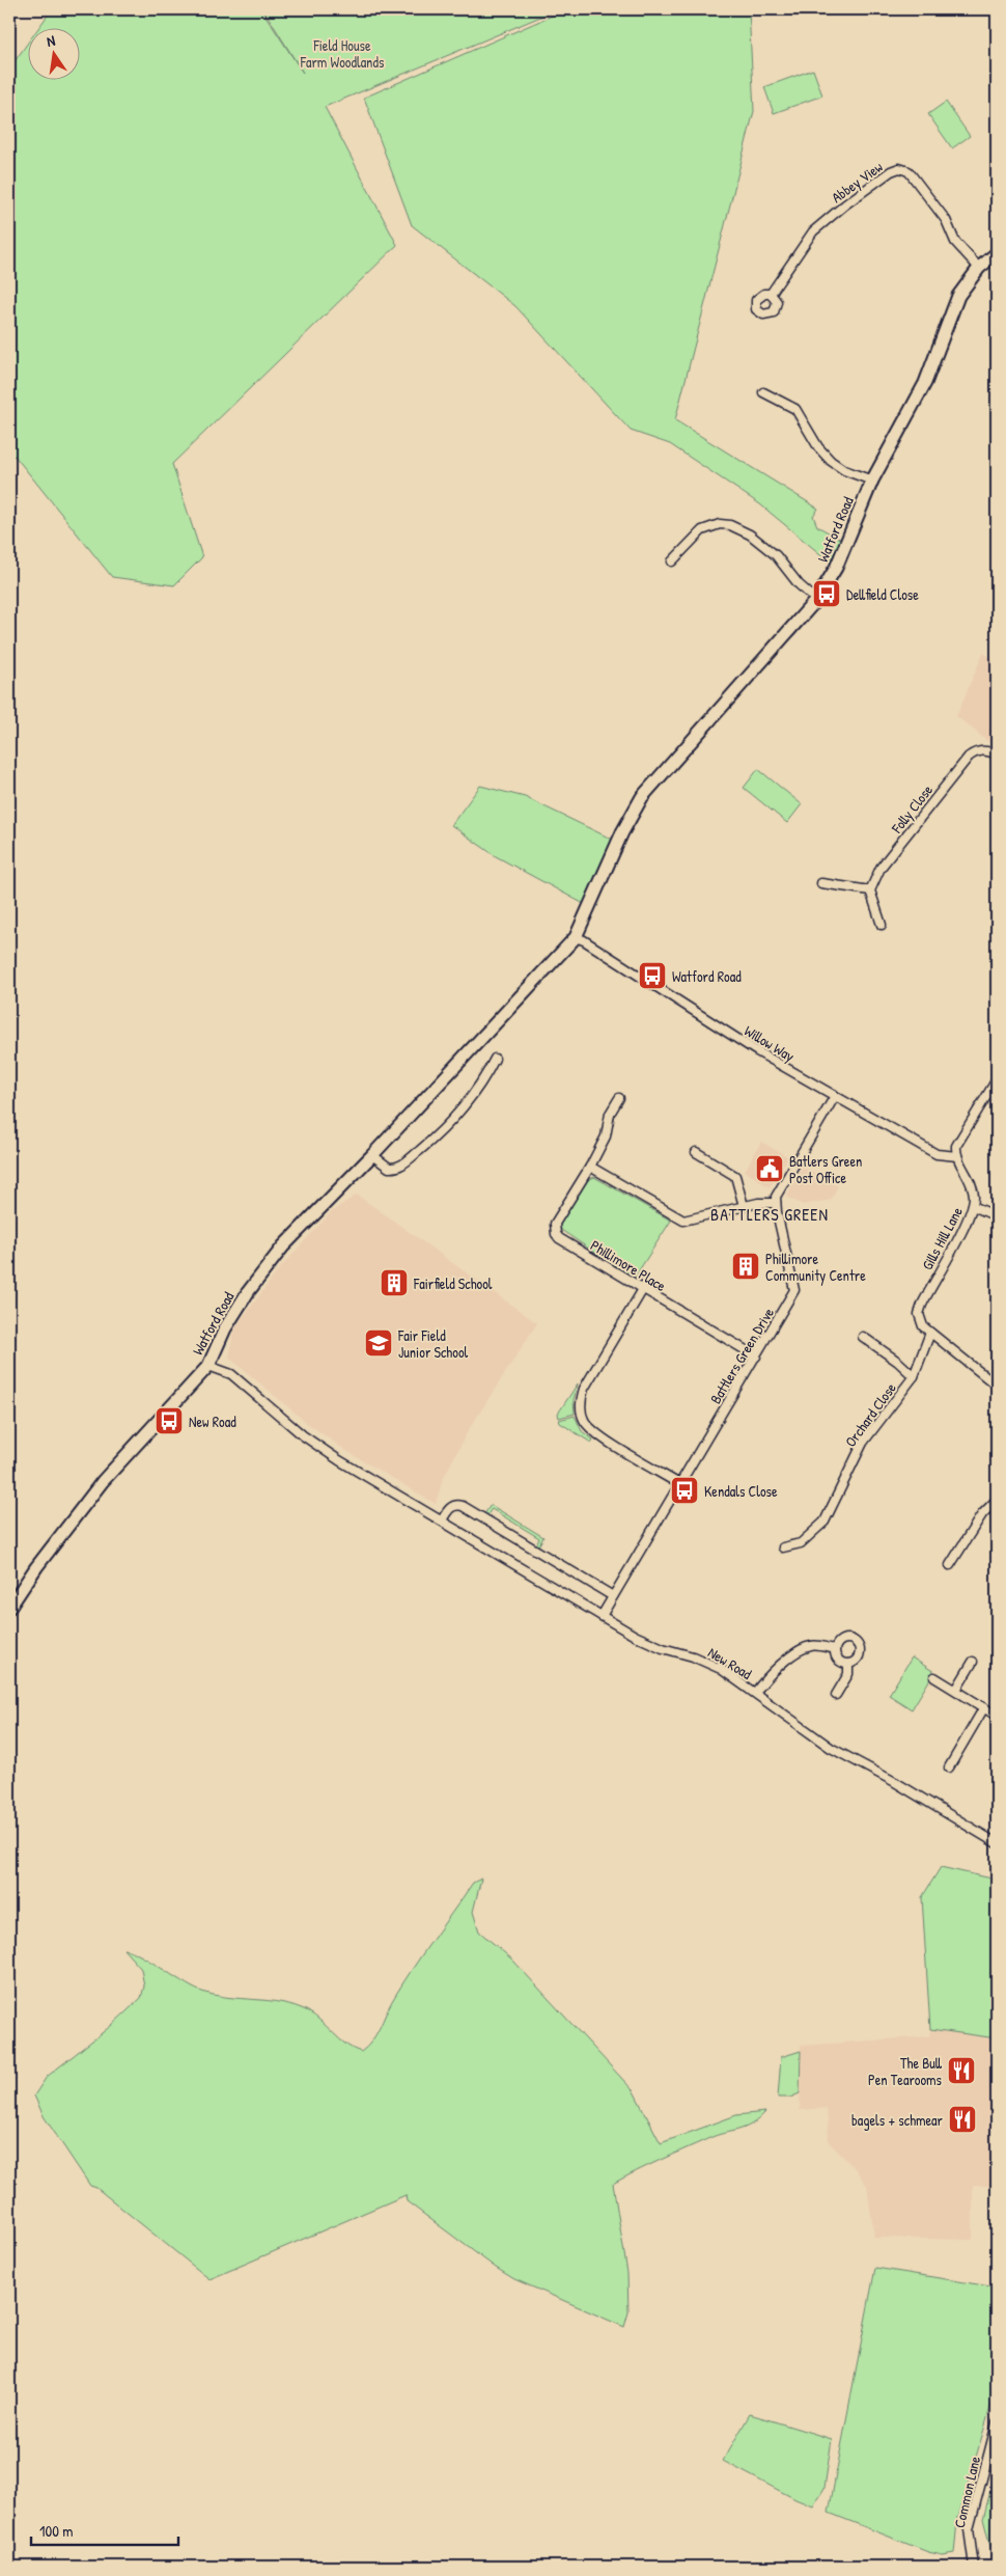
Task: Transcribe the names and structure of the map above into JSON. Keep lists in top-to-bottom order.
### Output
{
  "streets": {
    "main road": ["Watford Road"],
    "street": [
      "Abbey View",
      "Folly Close",
      "Willow Way",
      "Gills Hill Lane",
      "Phillimore Place",
      "Battlers Green Drive",
      "Orchard Close",
      "New Road",
      "Common Lane"
    ]
  },
  "crossings": [
    ["Abbey View", "Watford Road"],
    ["Watford Road", "Willow Way"],
    ["Watford Road", "New Road"],
    ["Willow Way", "Gills Hill Lane"],
    ["Gills Hill Lane", "Orchard Close"],
    ["Phillimore Place", "Battlers Green Drive"],
    ["Battlers Green Drive", "New Road"]
  ],
  "districts": ["BATTLERS GREEN"],
  "parks": ["Field House Farm Woodlands"],
  "places": {
    "bus stop": [
      "Dellfield Close",
      "Watford Road",
      "New Road",
      "Kendals Close"
    ],
    "public building": ["Batlers Green Post Office"],
    "building": ["Phillimore Community Centre", "Fairfield School"],
    "school or university": ["Fair Field Junior School"],
    "restaurant": ["The Bull Pen Tearooms", "bagels + schmear"]
  },
  "scale_bar": "100 m",
  "north": "top"
}
